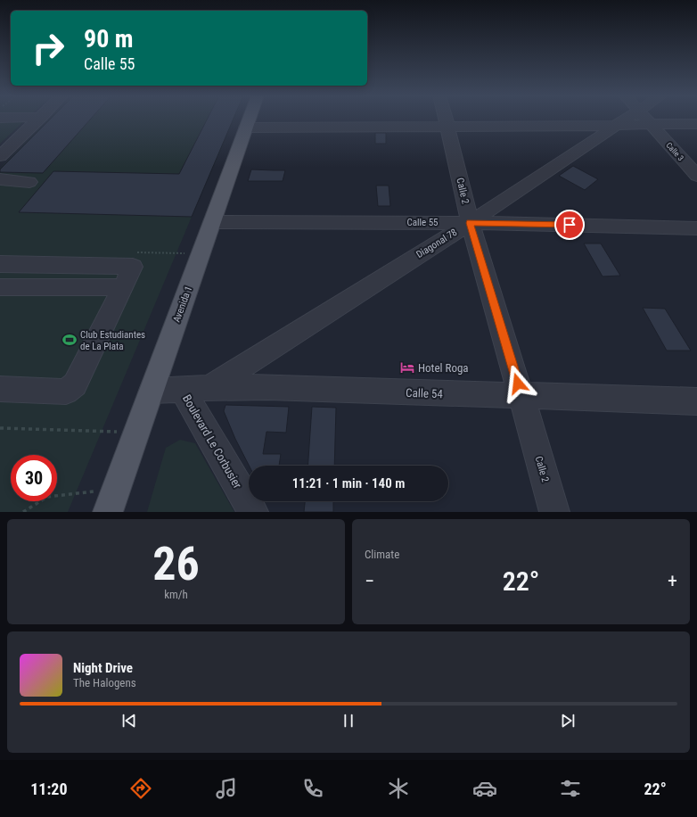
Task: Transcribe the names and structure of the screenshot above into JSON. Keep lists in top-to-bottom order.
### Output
{
  "streets": {
    "main road": ["Avenida 1"],
    "street": [
      "Calle 3",
      "Calle 2",
      "Calle 55",
      "Diagonal 78",
      "Calle 54",
      "Boulevard Le Corbusier"
    ]
  },
  "crossings": [
    ["Calle 2", "Calle 55"],
    ["Calle 2", "Diagonal 78"],
    ["Calle 2", "Calle 54"],
    ["Calle 55", "Diagonal 78"],
    ["Calle 55", "Avenida 1"],
    ["Diagonal 78", "Calle 54"],
    ["Avenida 1", "Calle 54"],
    ["Calle 54", "Boulevard Le Corbusier"]
  ],
  "places": {
    "sports": ["Club Estudiantes de La Plata"],
    "hotel": ["Hotel Roga"]
  },
  "page": {
    "turn": ["90 m", "Calle 55"],
    "limit": "30",
    "trip": "11:21 · 1 min · 140 m",
    "tile": [
      ["26", "km/h"],
      "Climate"
    ],
    "heat": ["−", "22°", "+"],
    "song": ["Night Drive", "The Halogens"],
    "tabs": ["11:20", "22°"]
  }
}
